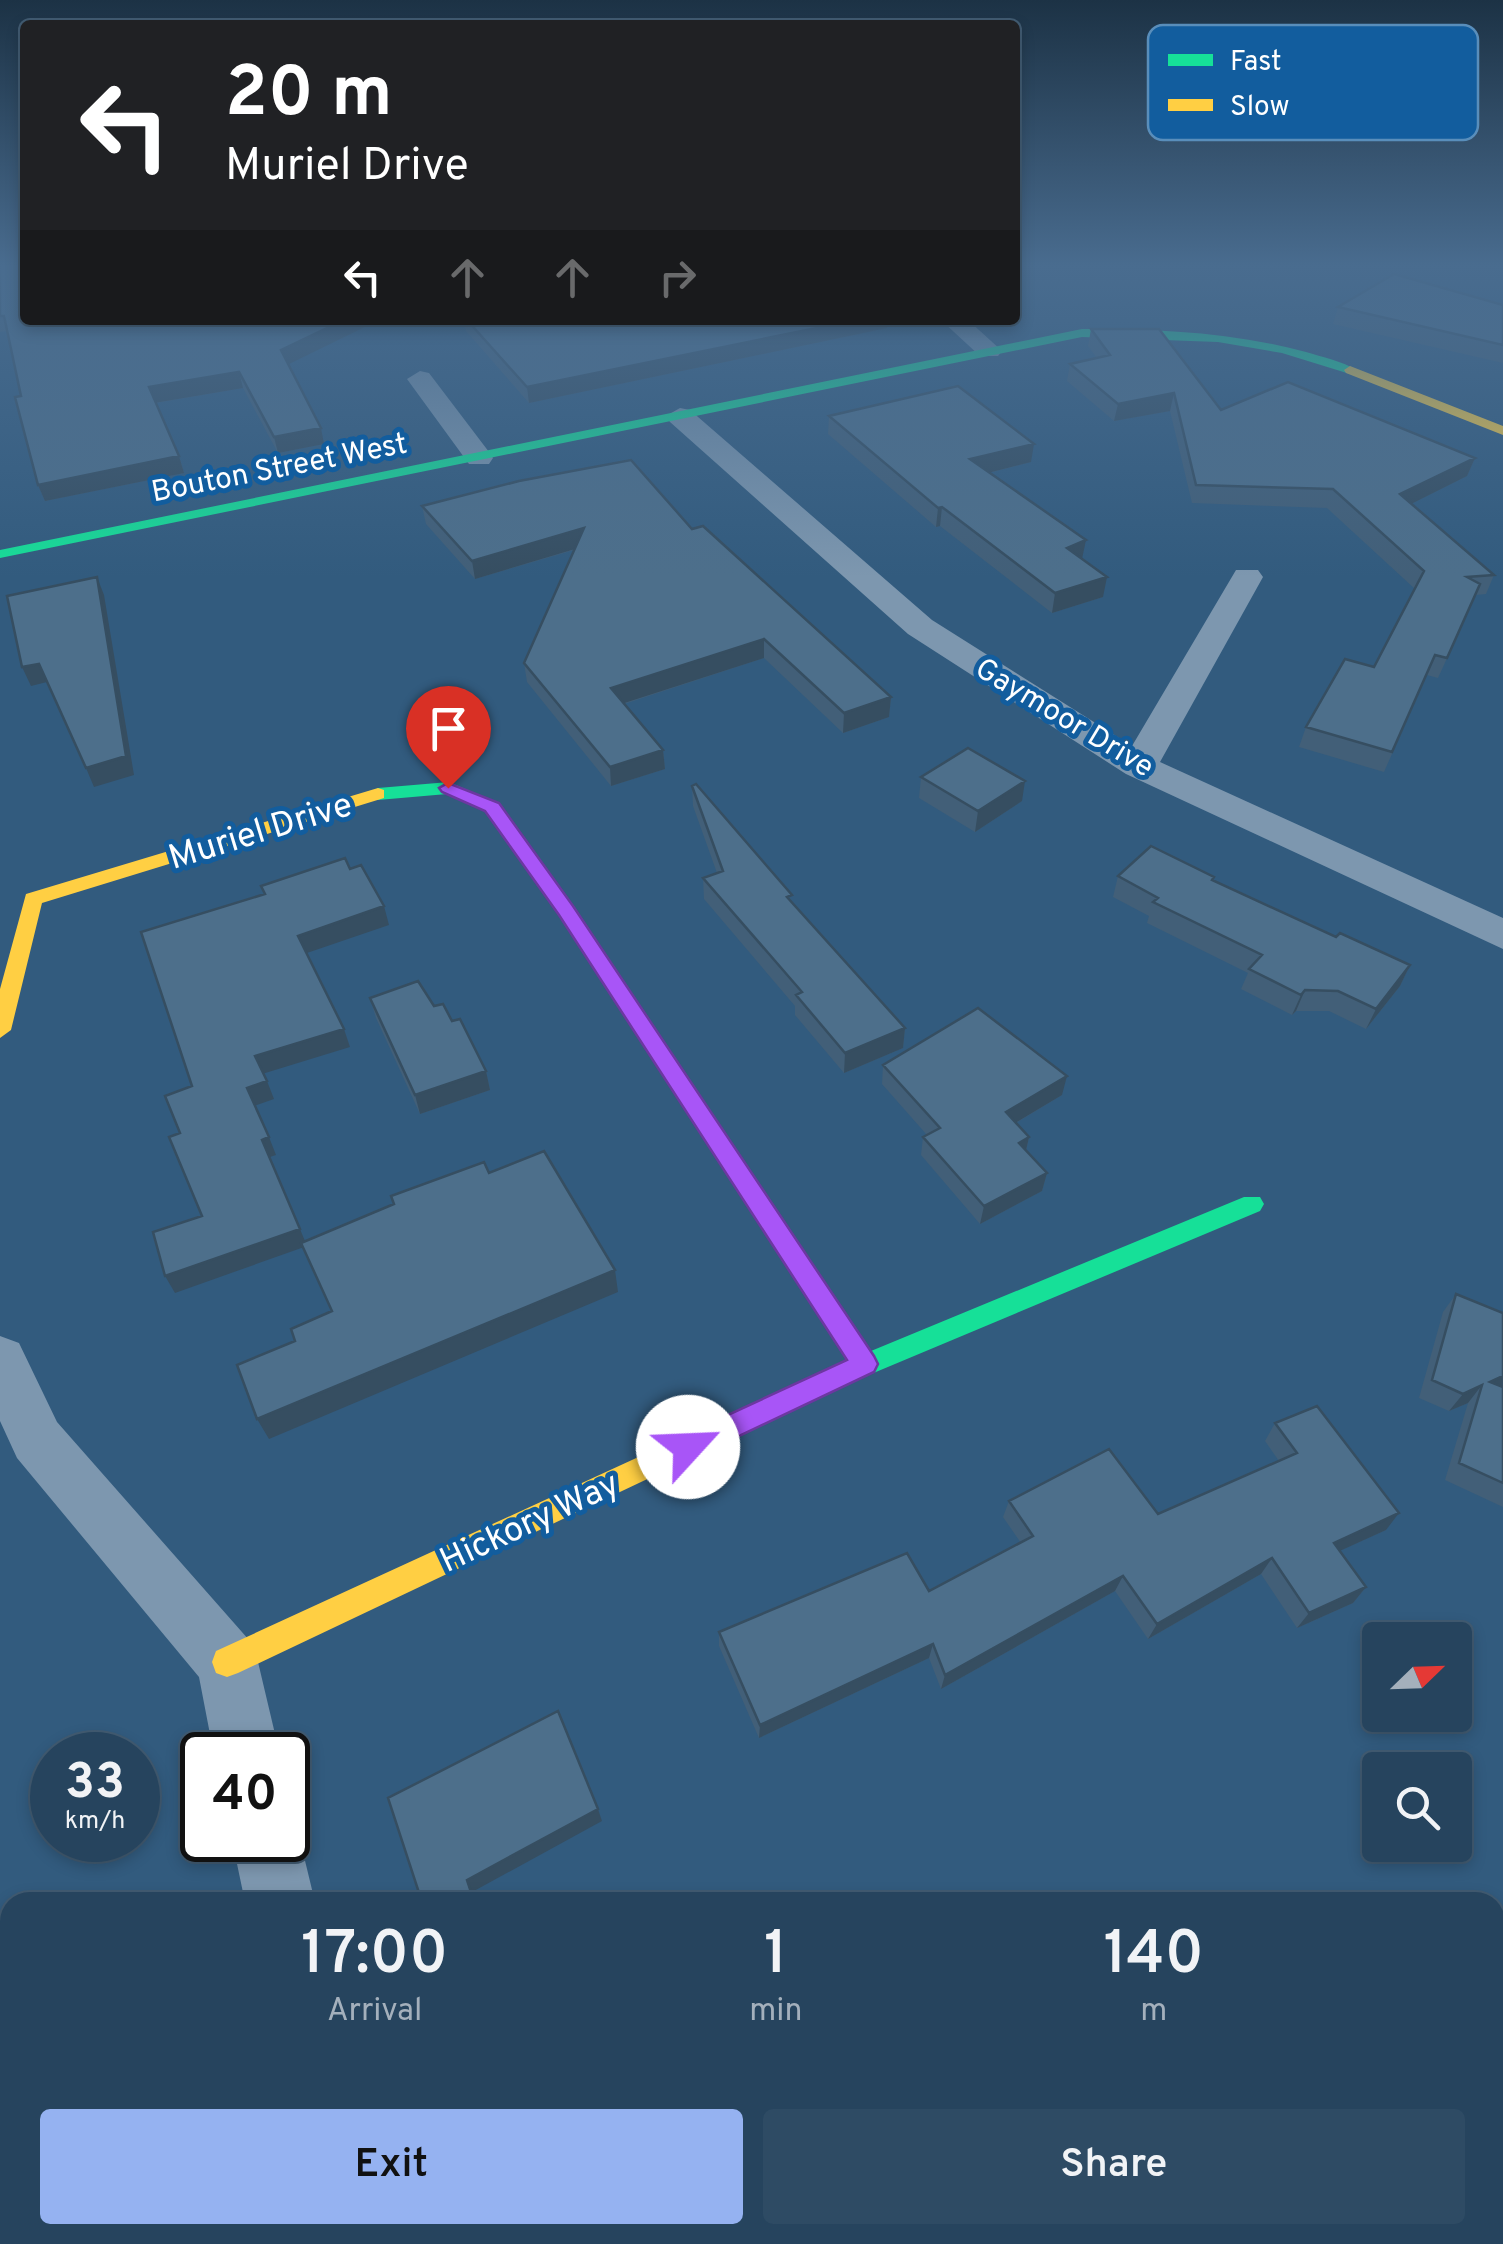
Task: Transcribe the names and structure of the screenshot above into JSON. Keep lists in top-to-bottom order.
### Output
{
  "streets": {
    "street": [
      "Bouton Street West",
      "Gaymoor Drive",
      "Muriel Drive",
      "Hickory Way"
    ]
  },
  "crossings": [
    ["Bouton Street West", "Gaymoor Drive"],
    ["Muriel Drive", "Hickory Way"]
  ],
  "legend": ["Fast", "Slow"],
  "north": "top right",
  "page": {
    "turn": ["20 m", "Muriel Drive"],
    "speed": "33 km/h",
    "limit": "40",
    "eta": [
      "17:00",
      "Arrival",
      "1",
      "min",
      "140",
      "m"
    ],
    "buttons": ["Exit", "Share"]
  }
}
